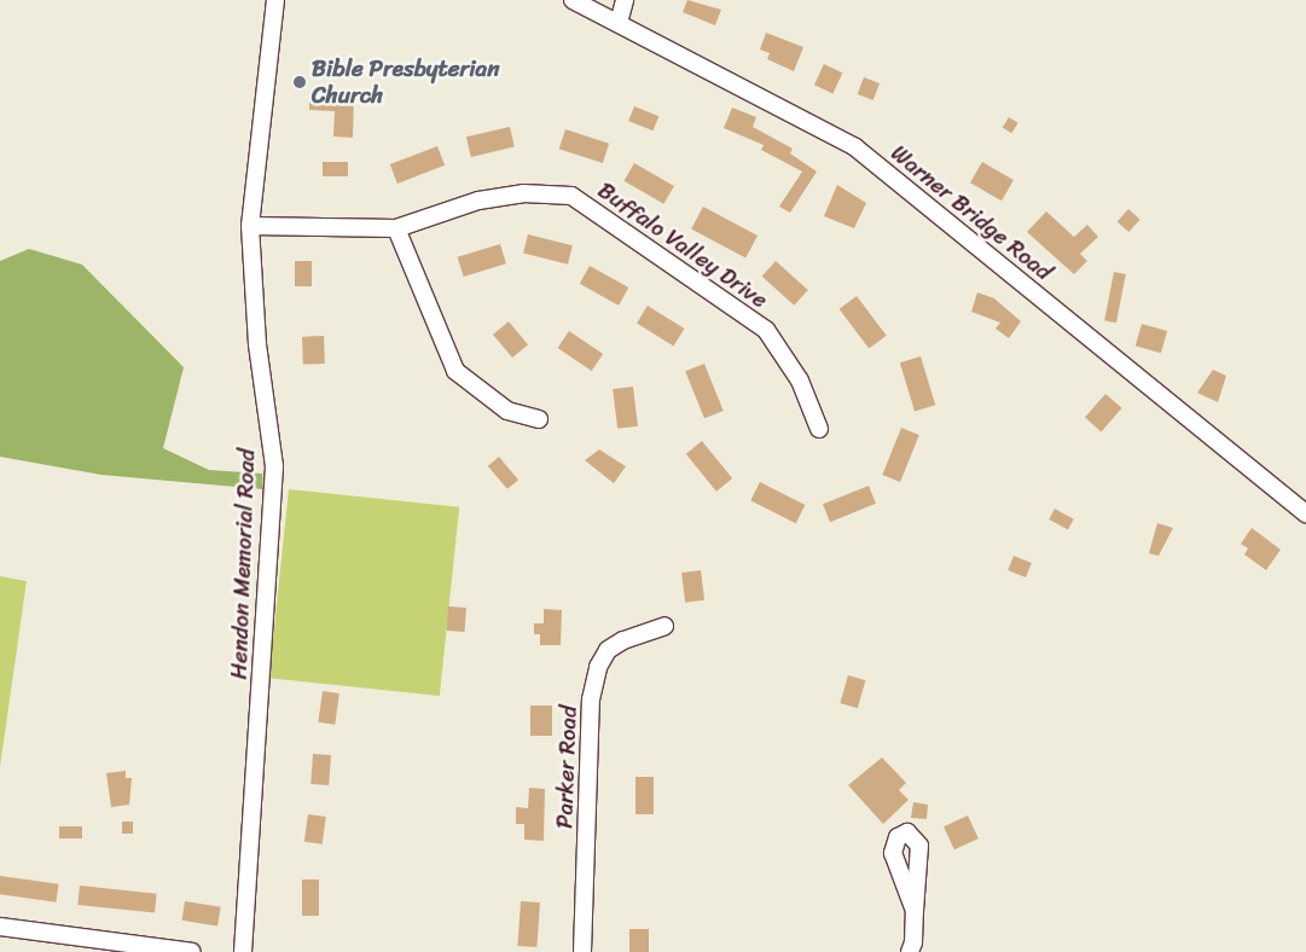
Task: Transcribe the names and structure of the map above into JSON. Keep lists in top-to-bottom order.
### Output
{
  "streets": {
    "street": [
      "Warner Bridge Road",
      "Buffalo Valley Drive",
      "Hendon Memorial Road",
      "Parker Road"
    ]
  },
  "crossings": [
    ["Buffalo Valley Drive", "Hendon Memorial Road"]
  ],
  "places": ["Bible Presbyterian Church"]
}
